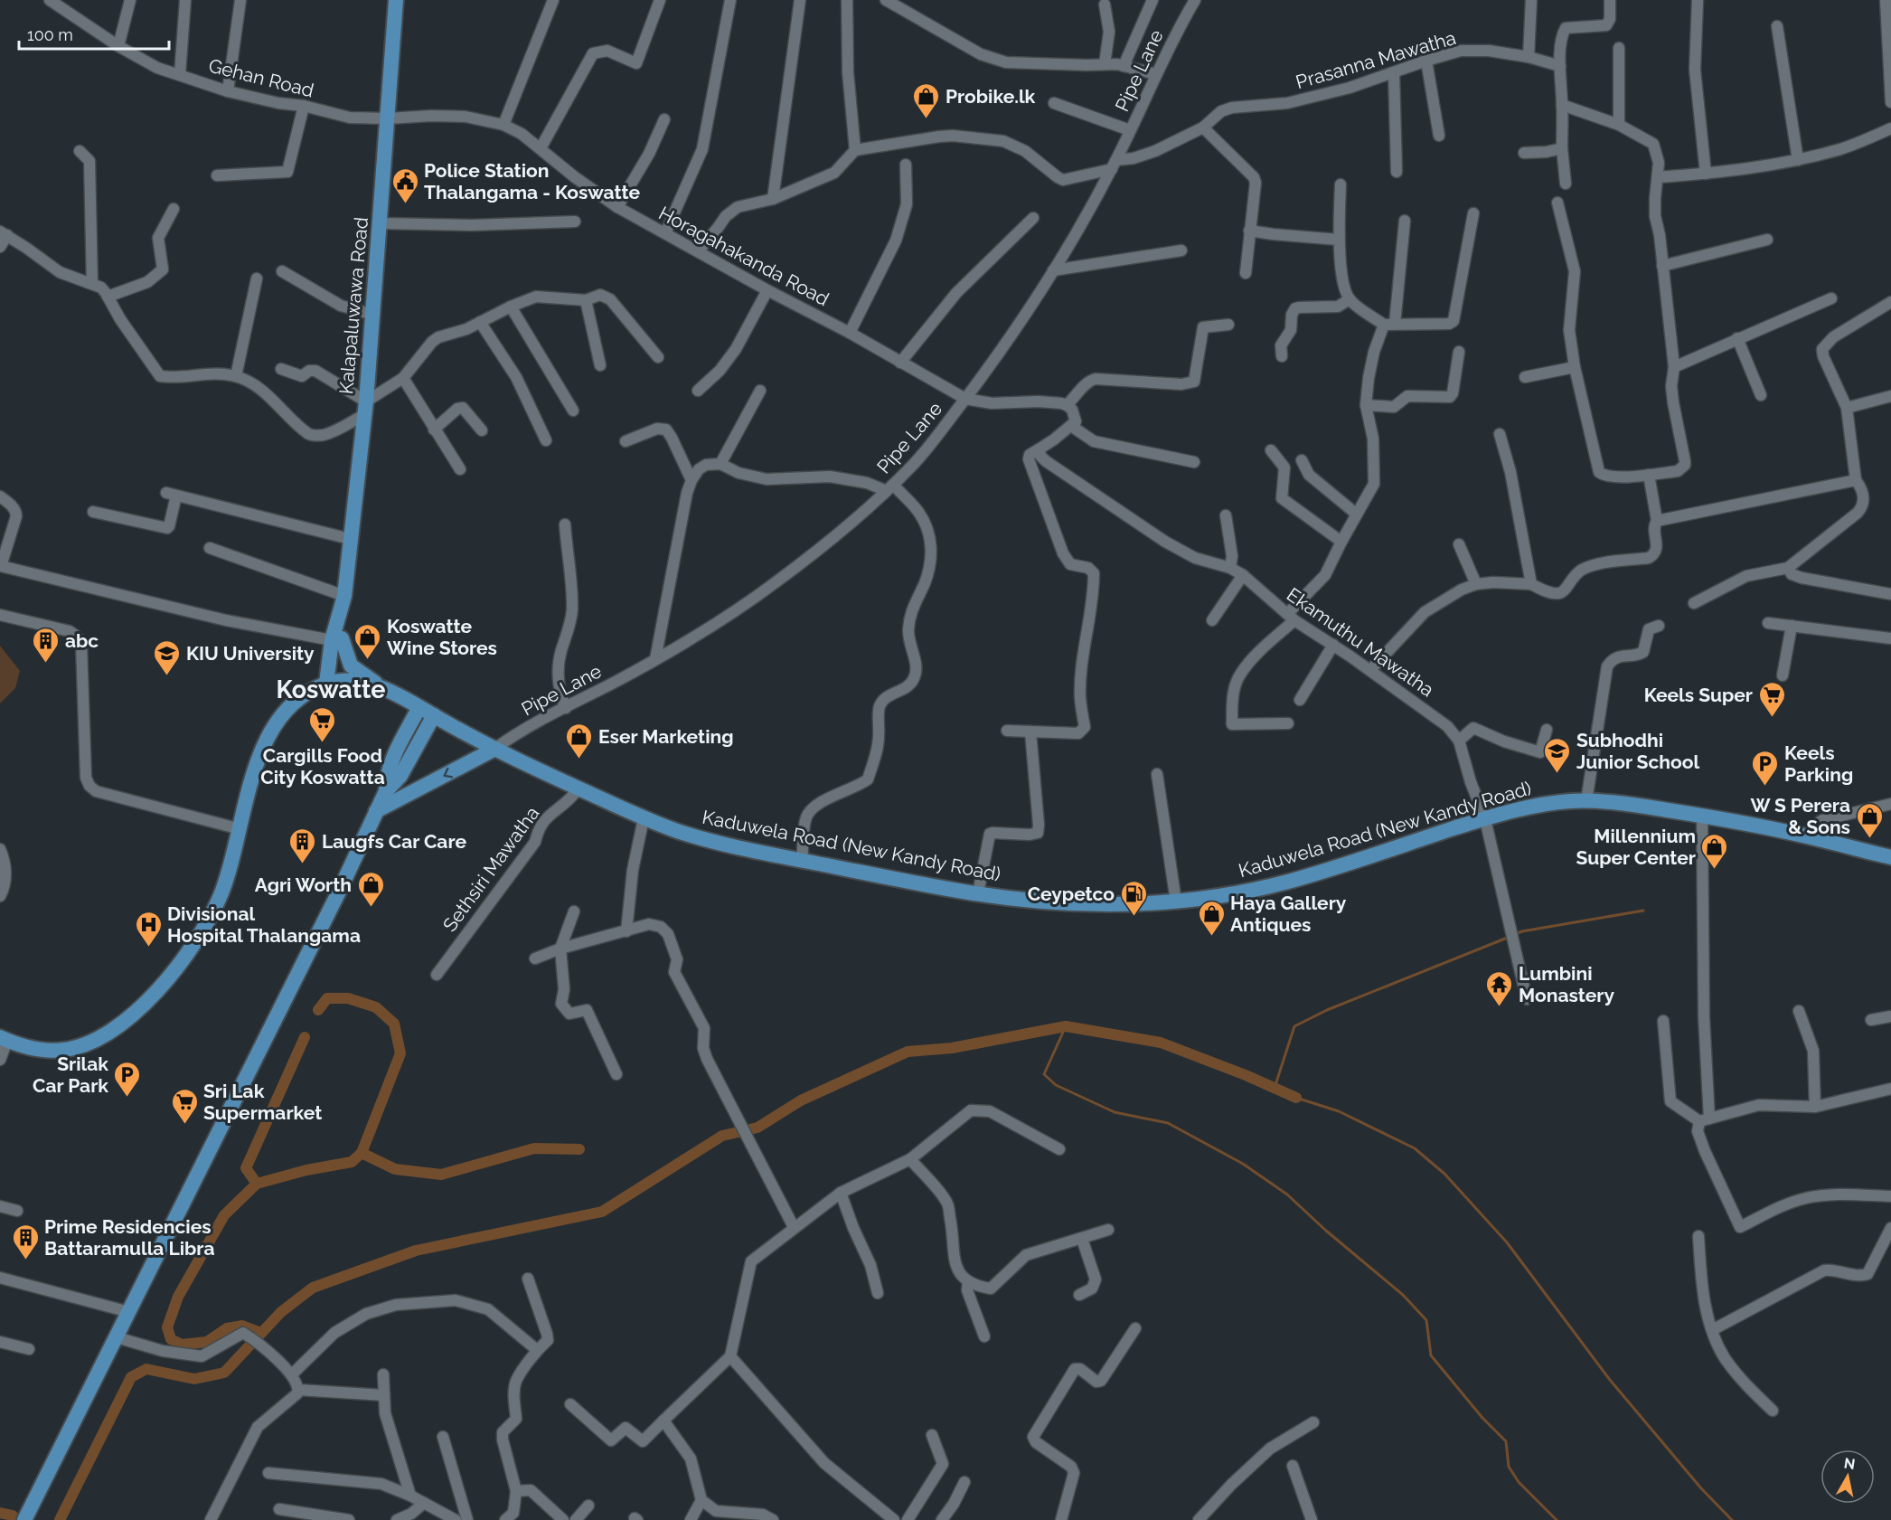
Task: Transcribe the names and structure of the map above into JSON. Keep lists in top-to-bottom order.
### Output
{
  "streets": {
    "main road": ["Kalapaluwawa Road", "Kaduwela Road (New Kandy Road)"],
    "street": [
      "Prasanna Mawatha",
      "Pipe Lane",
      "Gehan Road",
      "Horagahakanda Road",
      "Ekamuthu Mawatha",
      "Sethsiri Mawatha"
    ]
  },
  "crossings": [
    ["Prasanna Mawatha", "Pipe Lane"],
    ["Pipe Lane", "Horagahakanda Road"],
    ["Pipe Lane", "Kaduwela Road (New Kandy Road)"],
    ["Gehan Road", "Horagahakanda Road"],
    ["Gehan Road", "Kalapaluwawa Road"],
    ["Horagahakanda Road", "Kalapaluwawa Road"],
    ["Kalapaluwawa Road", "Kaduwela Road (New Kandy Road)"],
    ["Ekamuthu Mawatha", "Kaduwela Road (New Kandy Road)"],
    ["Kaduwela Road (New Kandy Road)", "Sethsiri Mawatha"]
  ],
  "districts": ["Koswatte"],
  "places": {
    "shop": [
      "Probike.lk",
      "Koswatte Wine Stores",
      "Eser Marketing",
      "W S Perera & Sons",
      "Millennium Super Center",
      "Agri Worth",
      "Haya Gallery Antiques"
    ],
    "public building": ["Police Station Thalangama - Koswatte"],
    "building": ["abc", "Laugfs Car Care", "Prime Residencies Battaramulla Libra"],
    "school or university": ["KIU University", "Subhodhi Junior School"],
    "supermarket": ["Keels Super", "Cargills Food City Koswatta", "Sri Lak Supermarket"],
    "parking": ["Keels Parking", "Srilak Car Park"],
    "fuel station": ["Ceypetco"],
    "hospital": ["Divisional Hospital Thalangama"],
    "temple": ["Lumbini Monastery"]
  },
  "scale_bar": "100 m",
  "north": "top"
}
